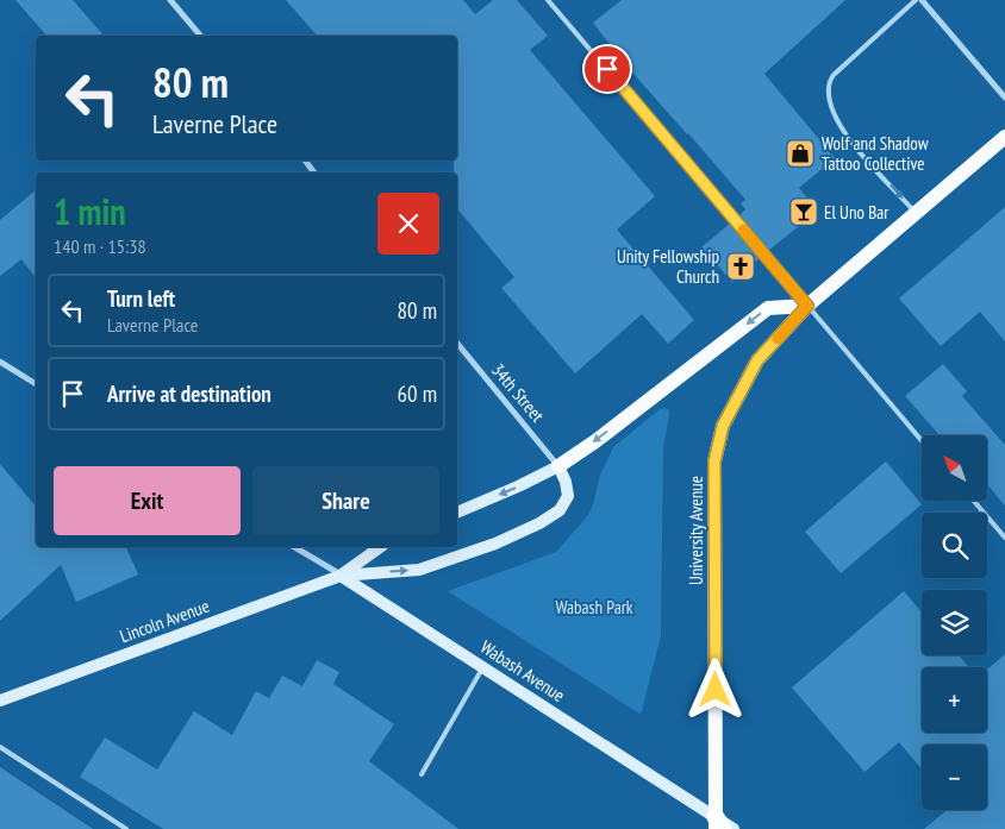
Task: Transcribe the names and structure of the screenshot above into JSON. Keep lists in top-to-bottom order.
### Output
{
  "streets": {
    "main road": ["University Avenue", "Lincoln Avenue", "Wabash Avenue"],
    "street": ["34th Street"]
  },
  "crossings": [
    ["34th Street", "Lincoln Avenue"],
    ["University Avenue", "Wabash Avenue"],
    ["Lincoln Avenue", "Wabash Avenue"]
  ],
  "parks": ["Wabash Park"],
  "places": {
    "shop": ["Wolf and Shadow Tattoo Collective"],
    "bar": ["El Uno Bar"],
    "church": ["Unity Fellowship Church"]
  },
  "north": "top left",
  "page": {
    "turn": ["80 m", "Laverne Place"],
    "heading": ["1 min", "140 m · 15:38"],
    "list": [
      {
        "name": "Turn left",
        "note": "Laverne Place",
        "value": "80 m"
      },
      {
        "name": "Arrive at destination",
        "value": "60 m"
      }
    ],
    "map_buttons": ["+", "−"],
    "buttons": ["Exit", "Share"]
  }
}
